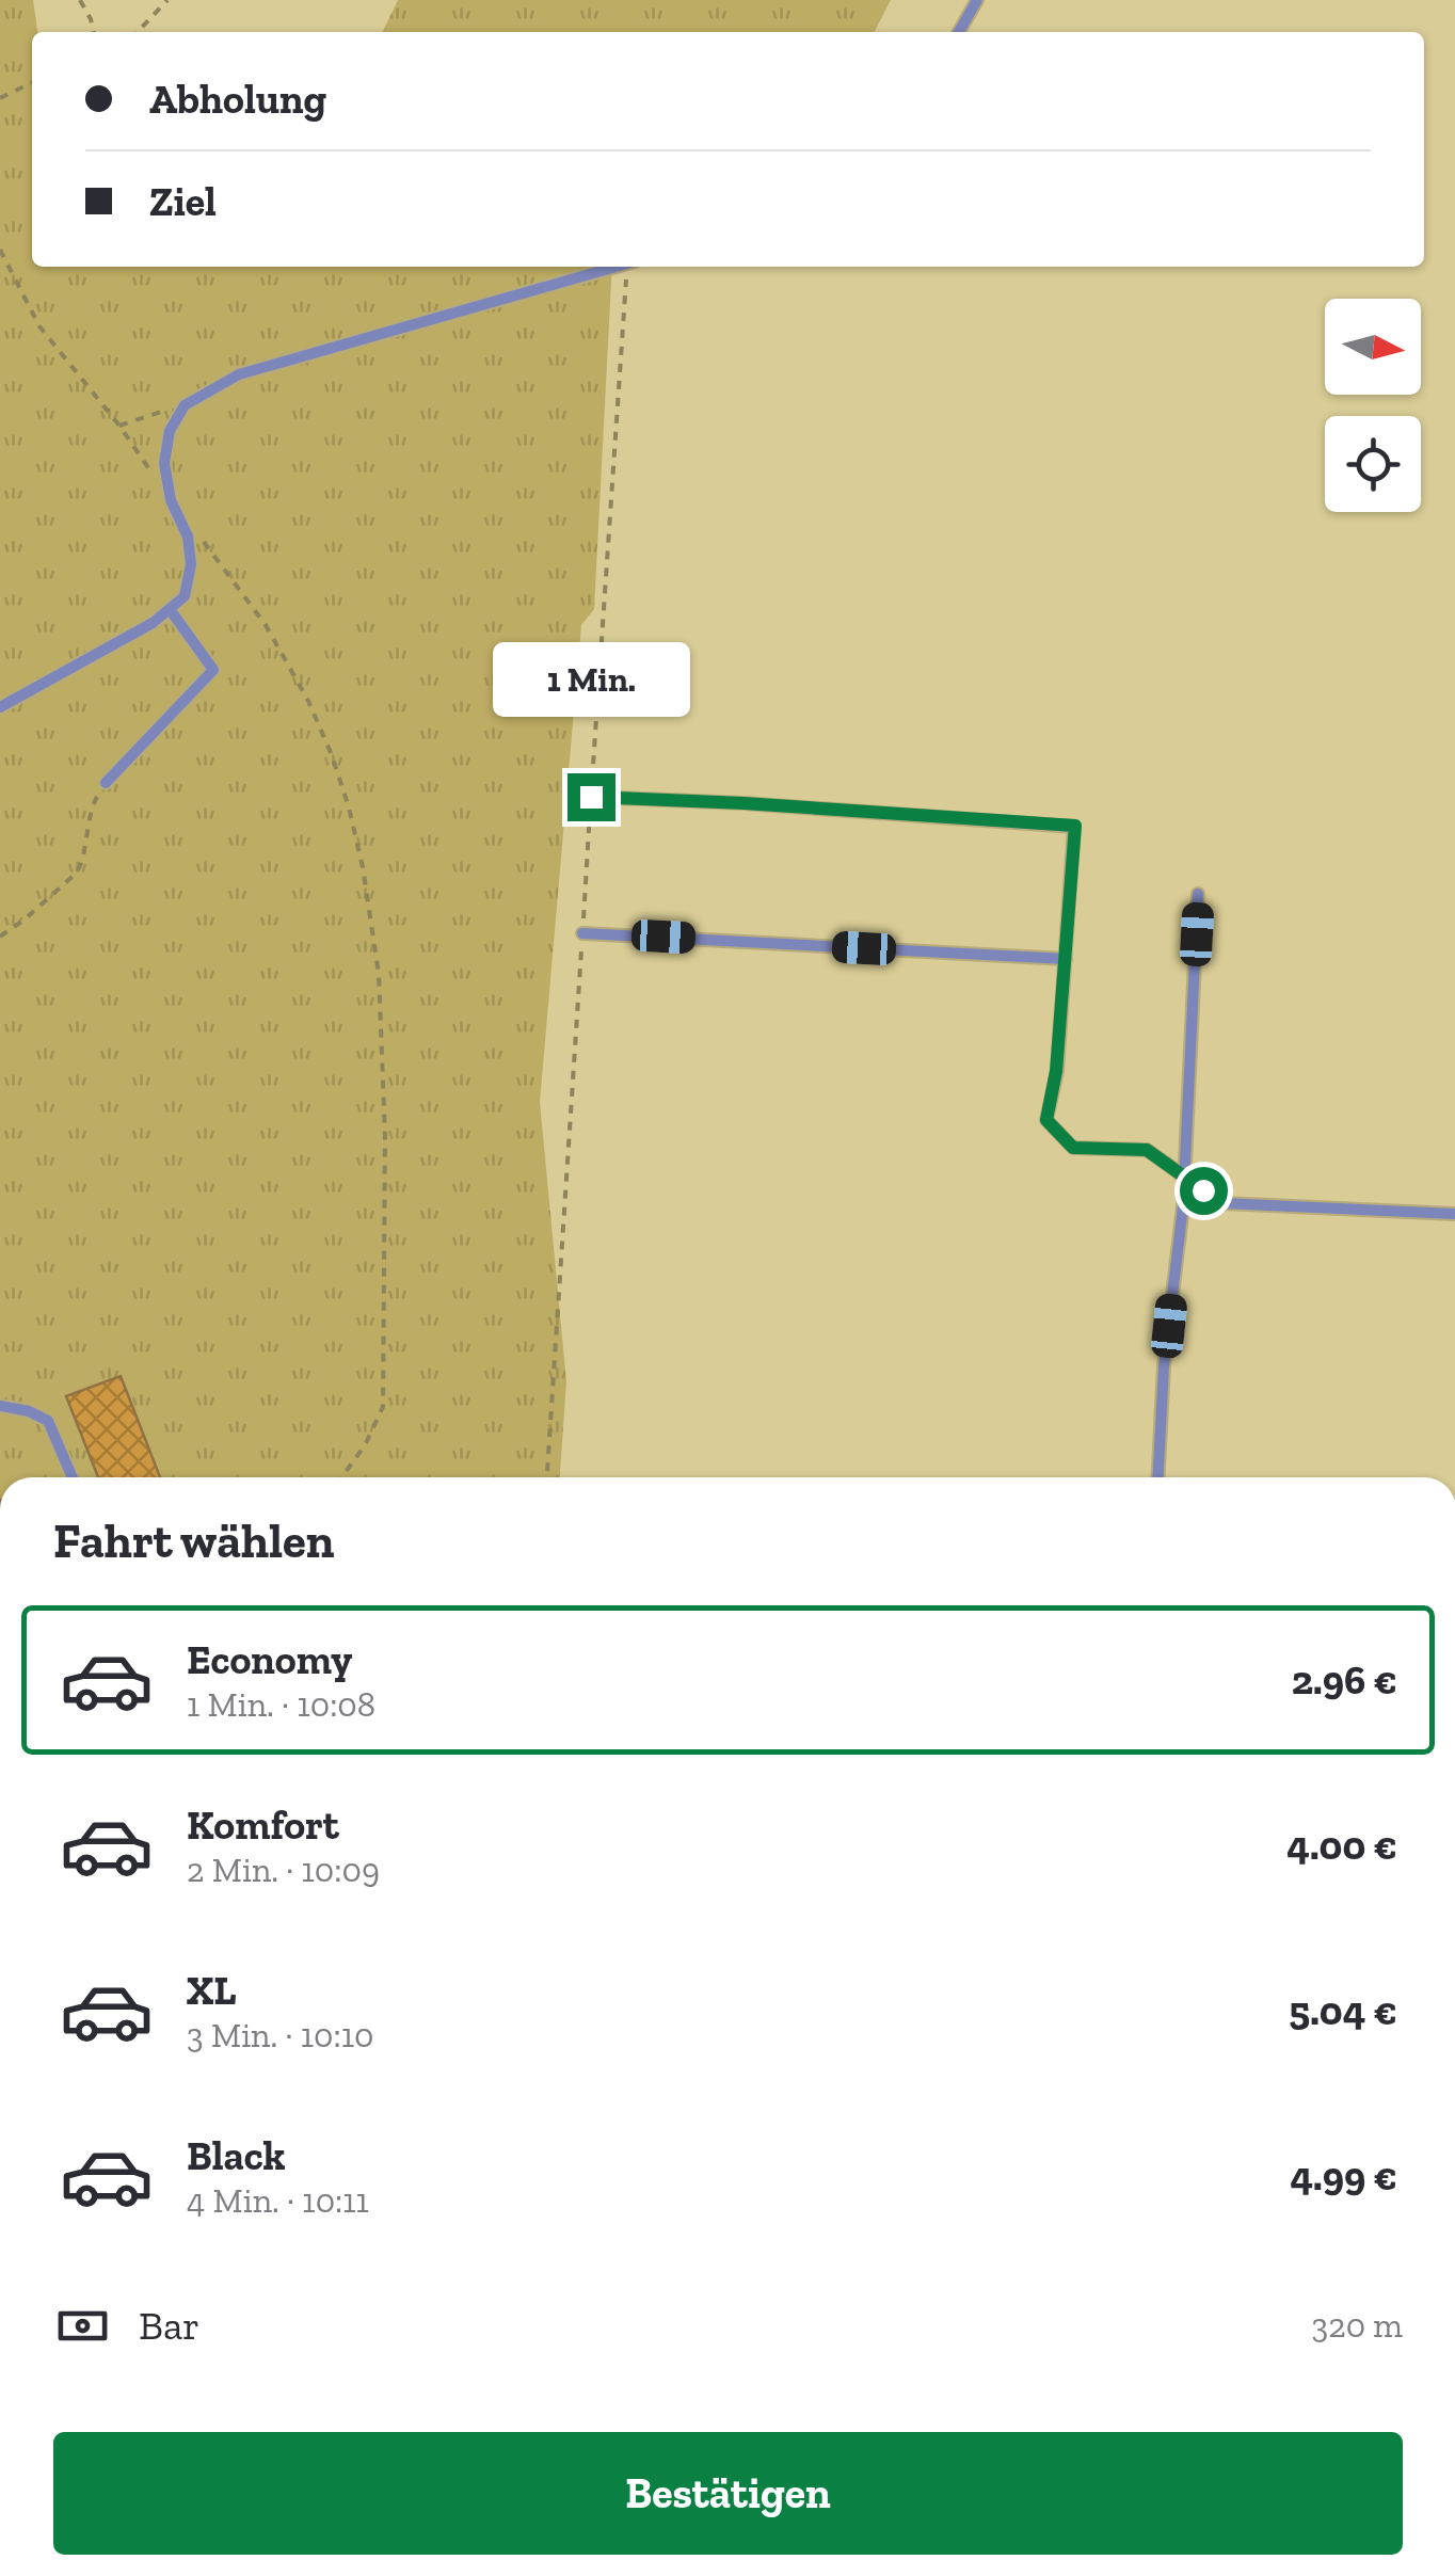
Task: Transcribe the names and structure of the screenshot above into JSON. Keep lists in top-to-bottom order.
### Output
{
  "north": "right",
  "page": {
    "banner": ["Abholung", "Ziel"],
    "bubble": "1 Min.",
    "heading": "Fahrt wählen",
    "list": [
      {
        "name": "Economy",
        "note": "1 Min. · 10:08",
        "value": "2.96 €"
      },
      {
        "name": "Komfort",
        "note": "2 Min. · 10:09",
        "value": "4.00 €"
      },
      {
        "name": "XL",
        "note": "3 Min. · 10:10",
        "value": "5.04 €"
      },
      {
        "name": "Black",
        "note": "4 Min. · 10:11",
        "value": "4.99 €"
      }
    ],
    "pay": ["Bar", "320 m"],
    "buttons": "Bestätigen"
  }
}
